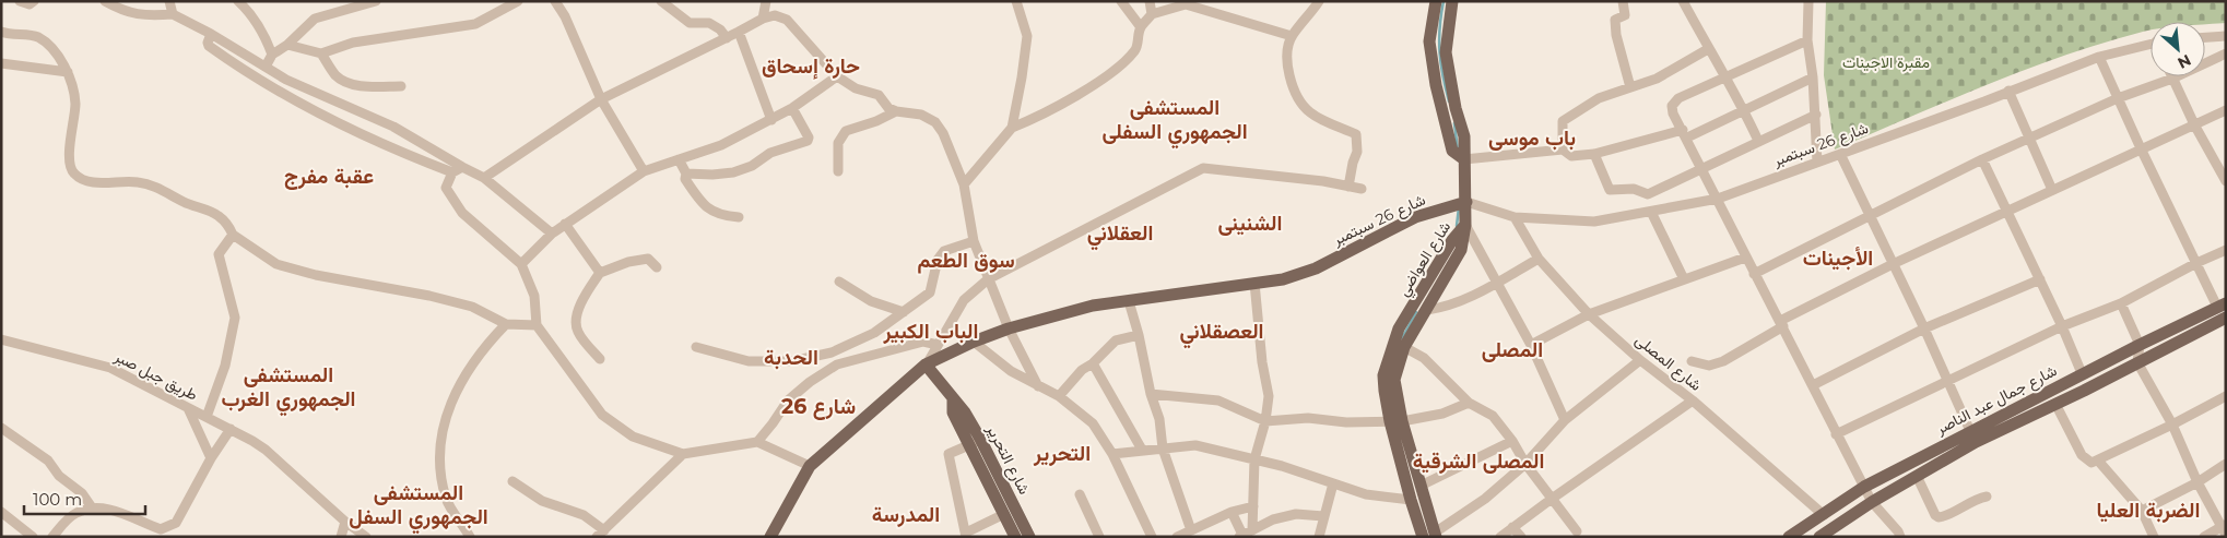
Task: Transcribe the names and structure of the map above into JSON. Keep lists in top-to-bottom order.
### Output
{
  "streets": {
    "main road": [
      "شارع 26 سبتمبر",
      "شارع العواضي",
      "شارع جمال عبد الناصر",
      "شارع التحرير"
    ],
    "street": ["شارع المصلى", "طريق جبل صبر"]
  },
  "crossings": [
    ["شارع 26 سبتمبر", "شارع المصلى"],
    ["شارع 26 سبتمبر", "شارع التحرير"],
    ["شارع المصلى", "شارع جمال عبد الناصر"]
  ],
  "districts": [
    "حارة إسحاق",
    "المستشفى الجمهوري السفلى",
    "باب موسى",
    "عقبة مفرج",
    "الشنينى",
    "العقلاني",
    "الأجينات",
    "سوق الطعم",
    "الباب الكبير",
    "العصقلاني",
    "المصلى",
    "الحدبة",
    "المستشفى الجمهوري الغرب",
    "شارع 26",
    "التحرير",
    "المصلى الشرقية",
    "المستشفى الجمهوري السفل",
    "الضربة العليا",
    "المدرسة"
  ],
  "parks": ["مقبرة الاجينات"],
  "scale_bar": "100 m",
  "north": "bottom right"
}
